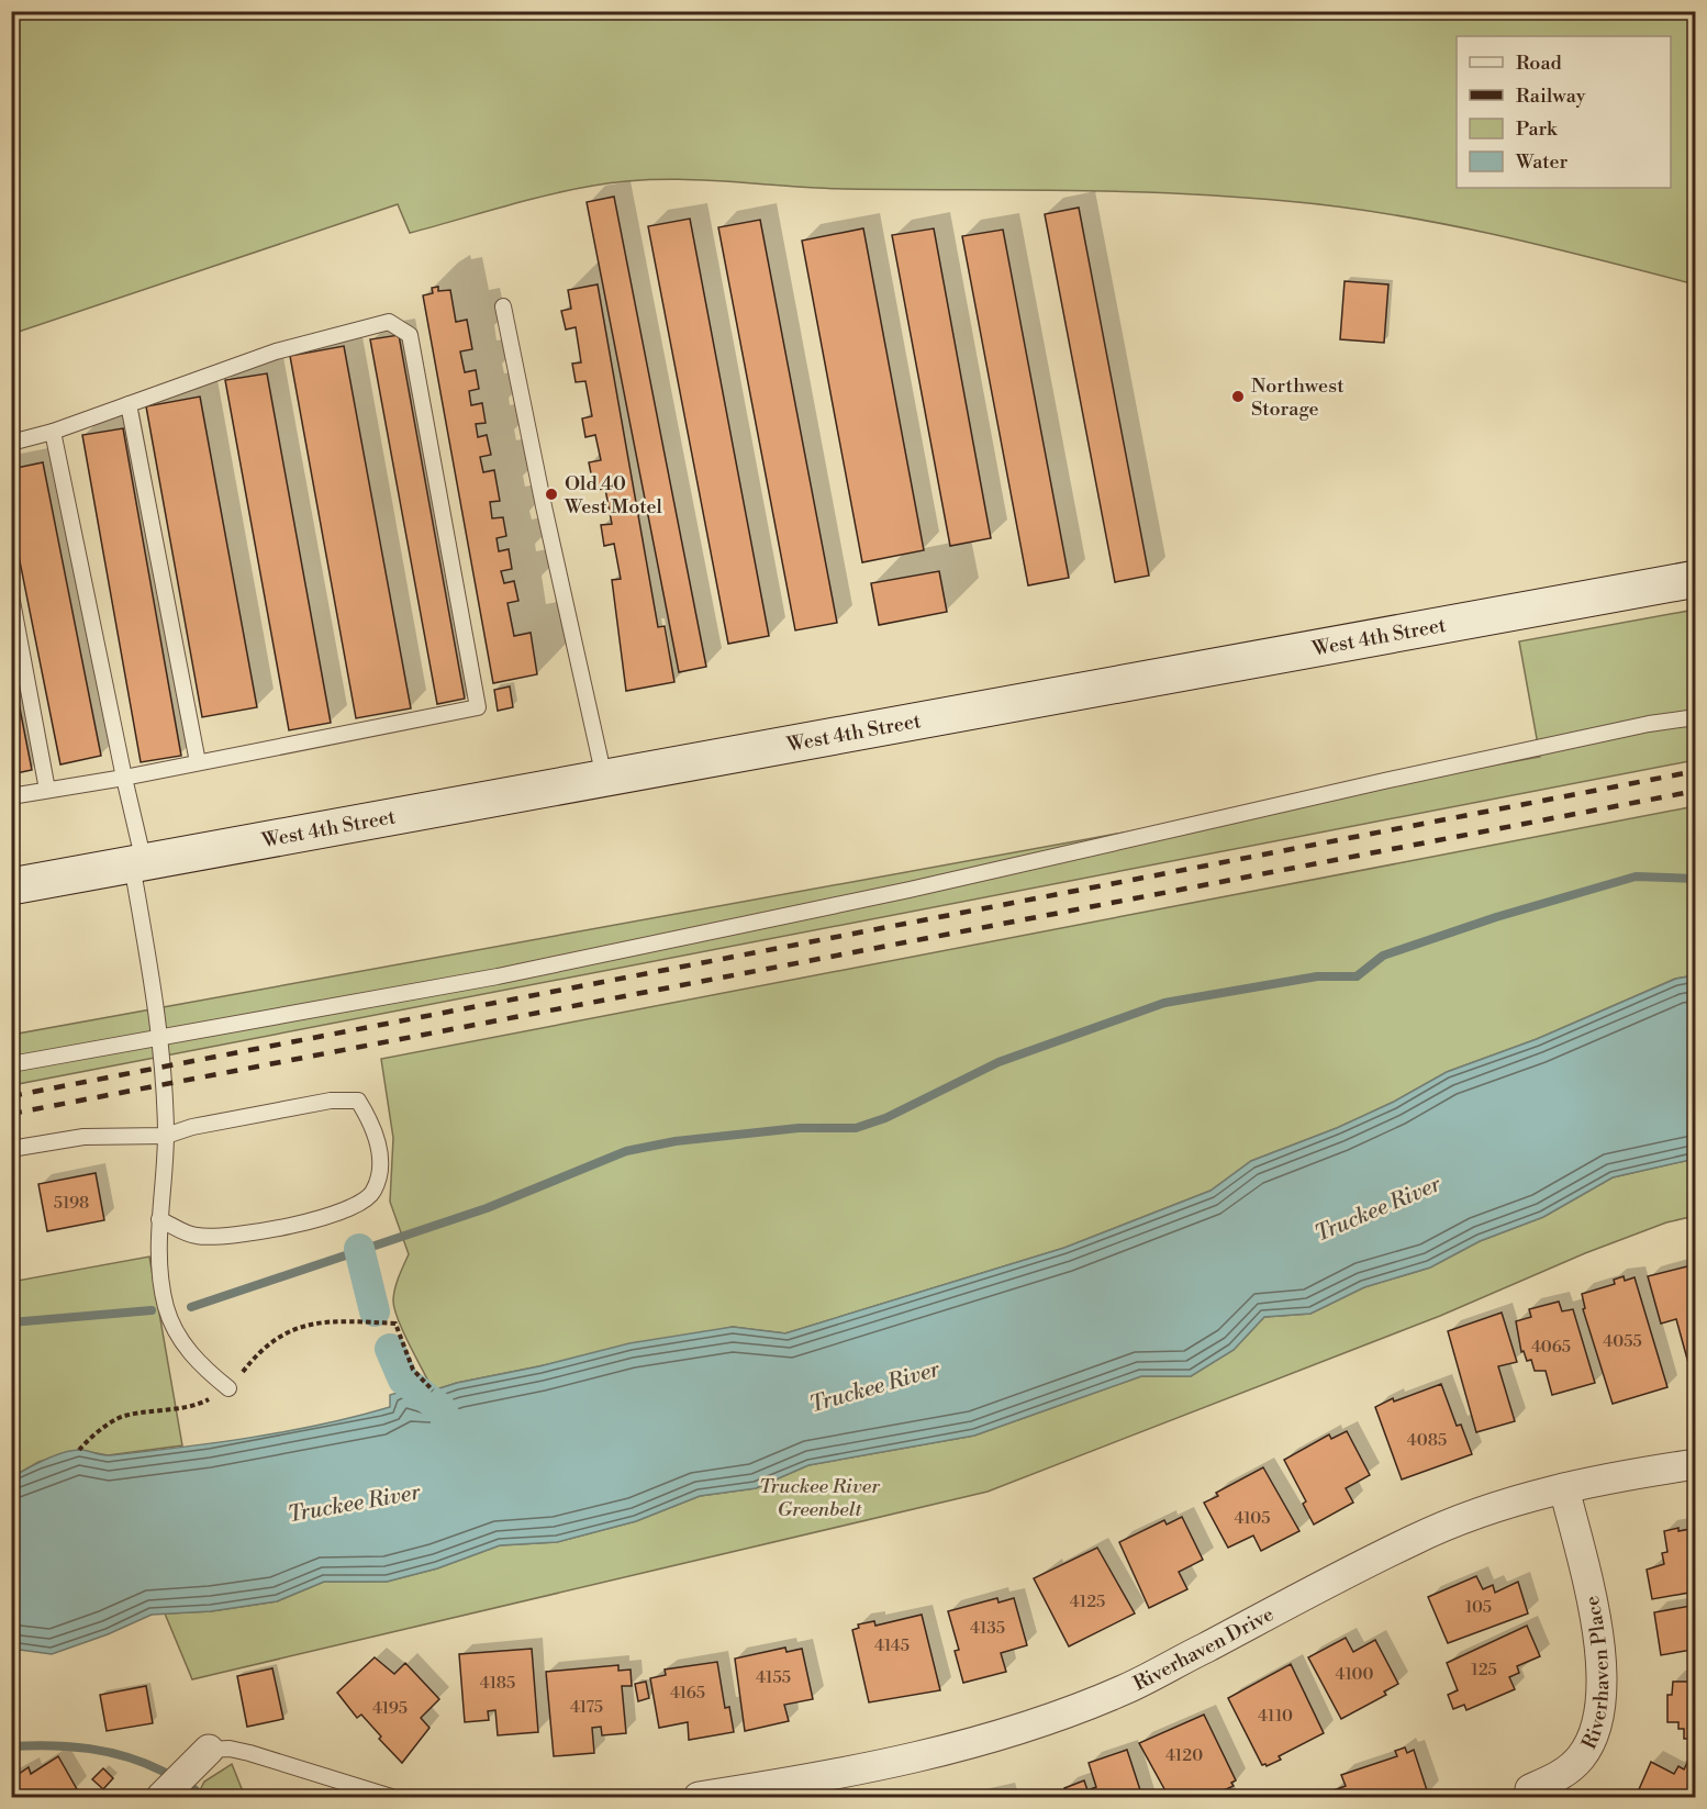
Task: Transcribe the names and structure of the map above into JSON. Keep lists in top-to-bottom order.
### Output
{
  "streets": {
    "main road": ["West 4th Street"],
    "street": ["Riverhaven Drive", "Riverhaven Place"]
  },
  "crossings": [
    ["Riverhaven Drive", "Riverhaven Place"]
  ],
  "water": ["Truckee River"],
  "parks": ["Truckee River Greenbelt"],
  "places": ["Northwest Storage", "Old 40 West Motel"],
  "house_numbers": [
    "5198",
    "4055",
    "4065",
    "4085",
    "4105",
    "4125",
    "105",
    "4135",
    "4145",
    "125",
    "4100",
    "4155",
    "4185",
    "4165",
    "4175",
    "4195",
    "4110",
    "4120"
  ],
  "legend": [
    "Road",
    "Railway",
    "Park",
    "Water"
  ]
}
